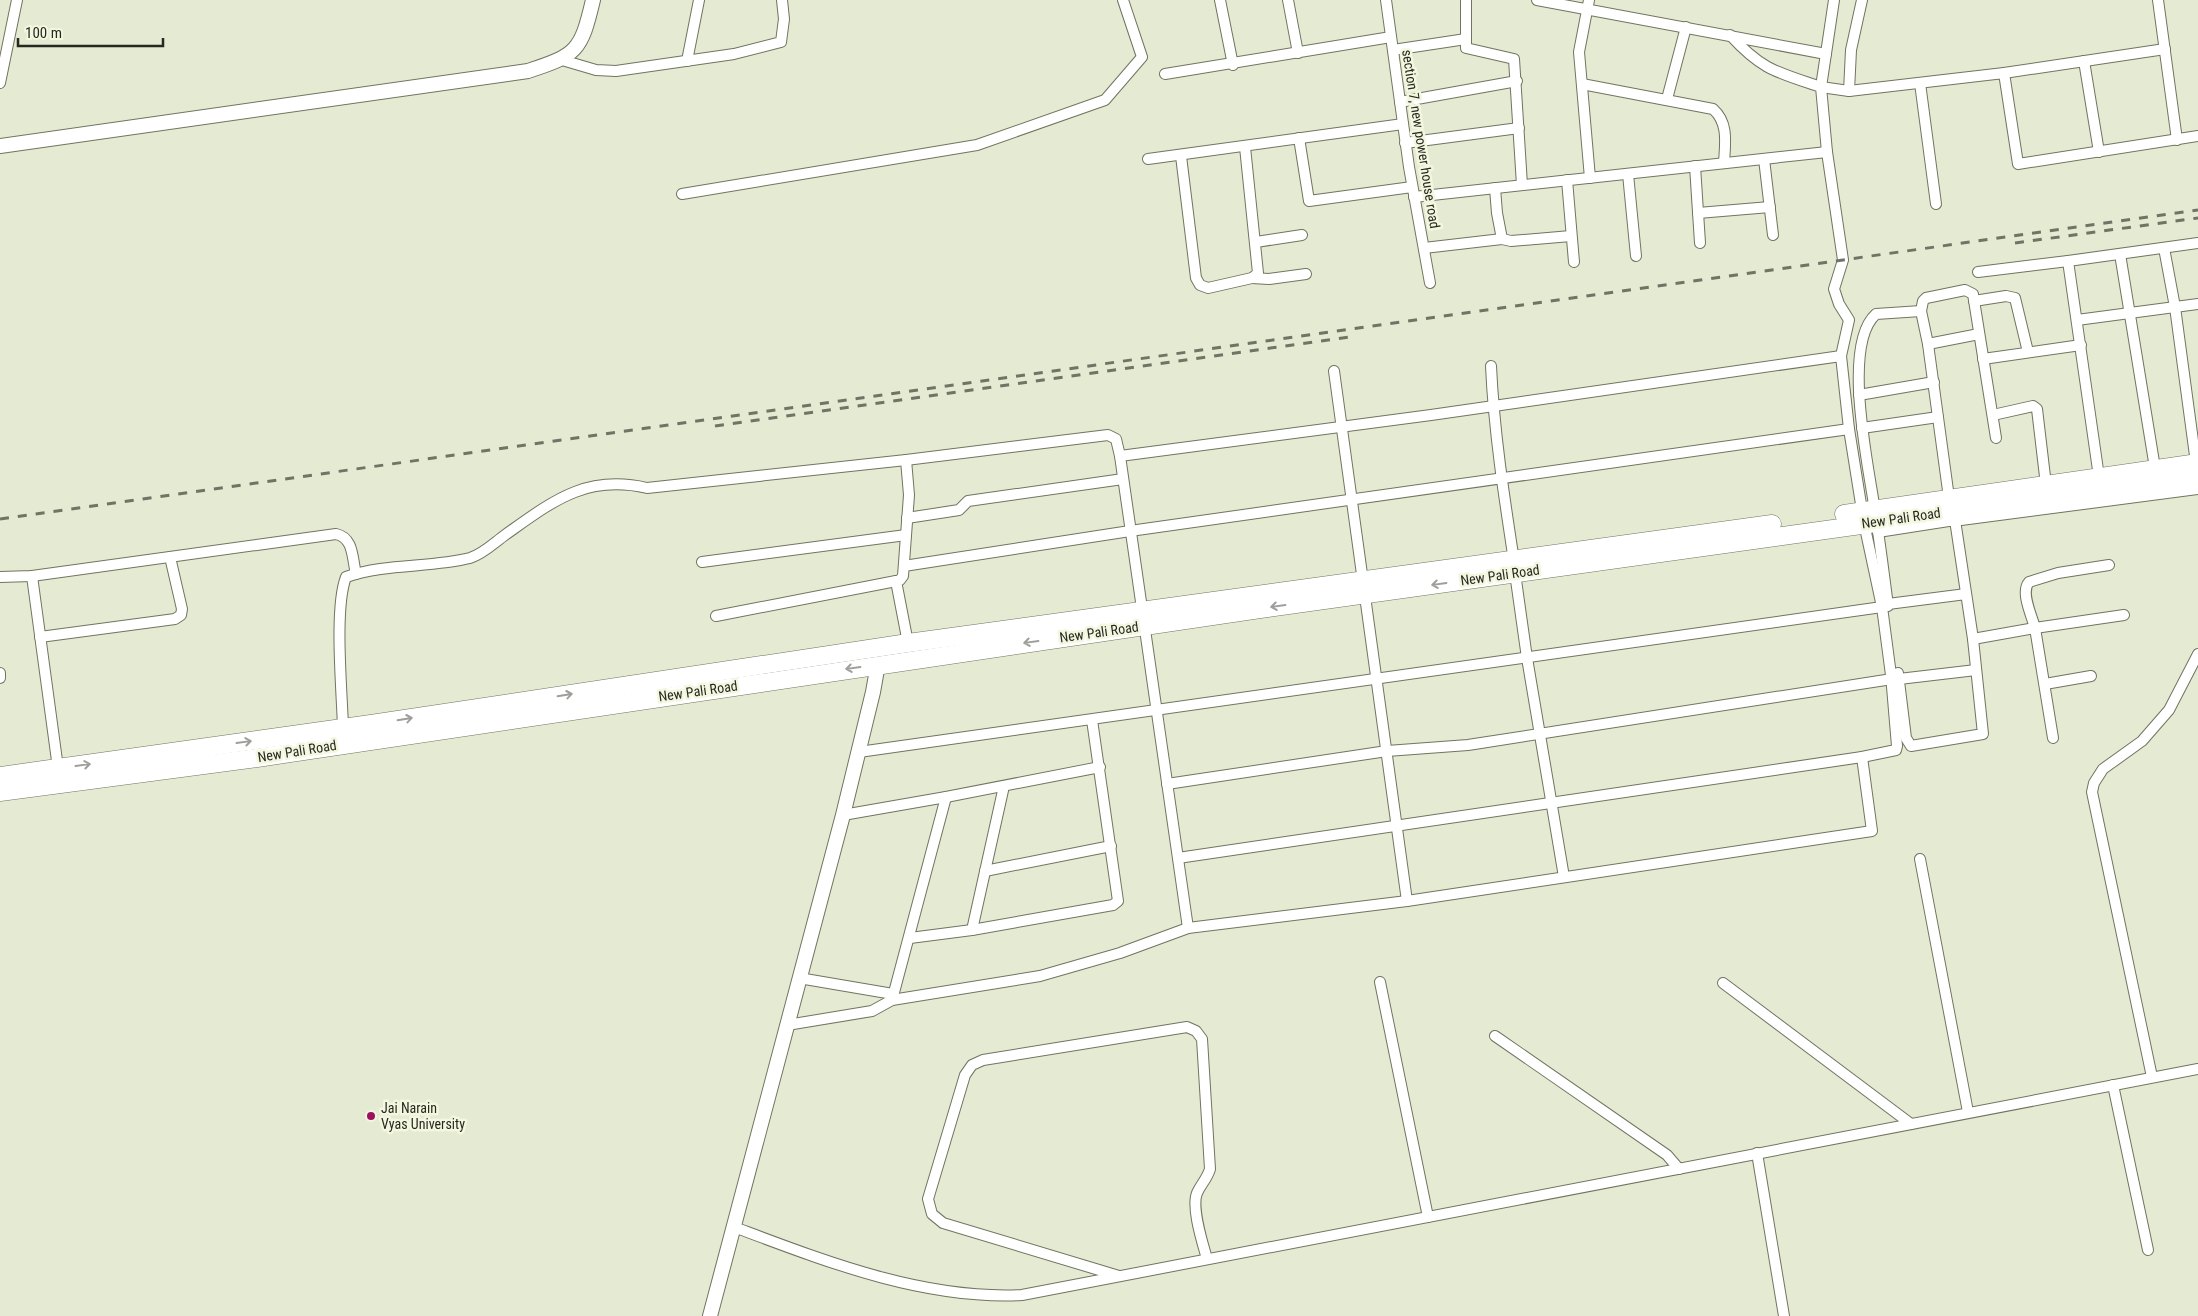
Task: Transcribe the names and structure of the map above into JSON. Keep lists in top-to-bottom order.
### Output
{
  "streets": {
    "highway": ["New Pali Road"],
    "street": ["section 7, new power house road"]
  },
  "places": ["Jai Narain Vyas University"],
  "scale_bar": "100 m"
}
